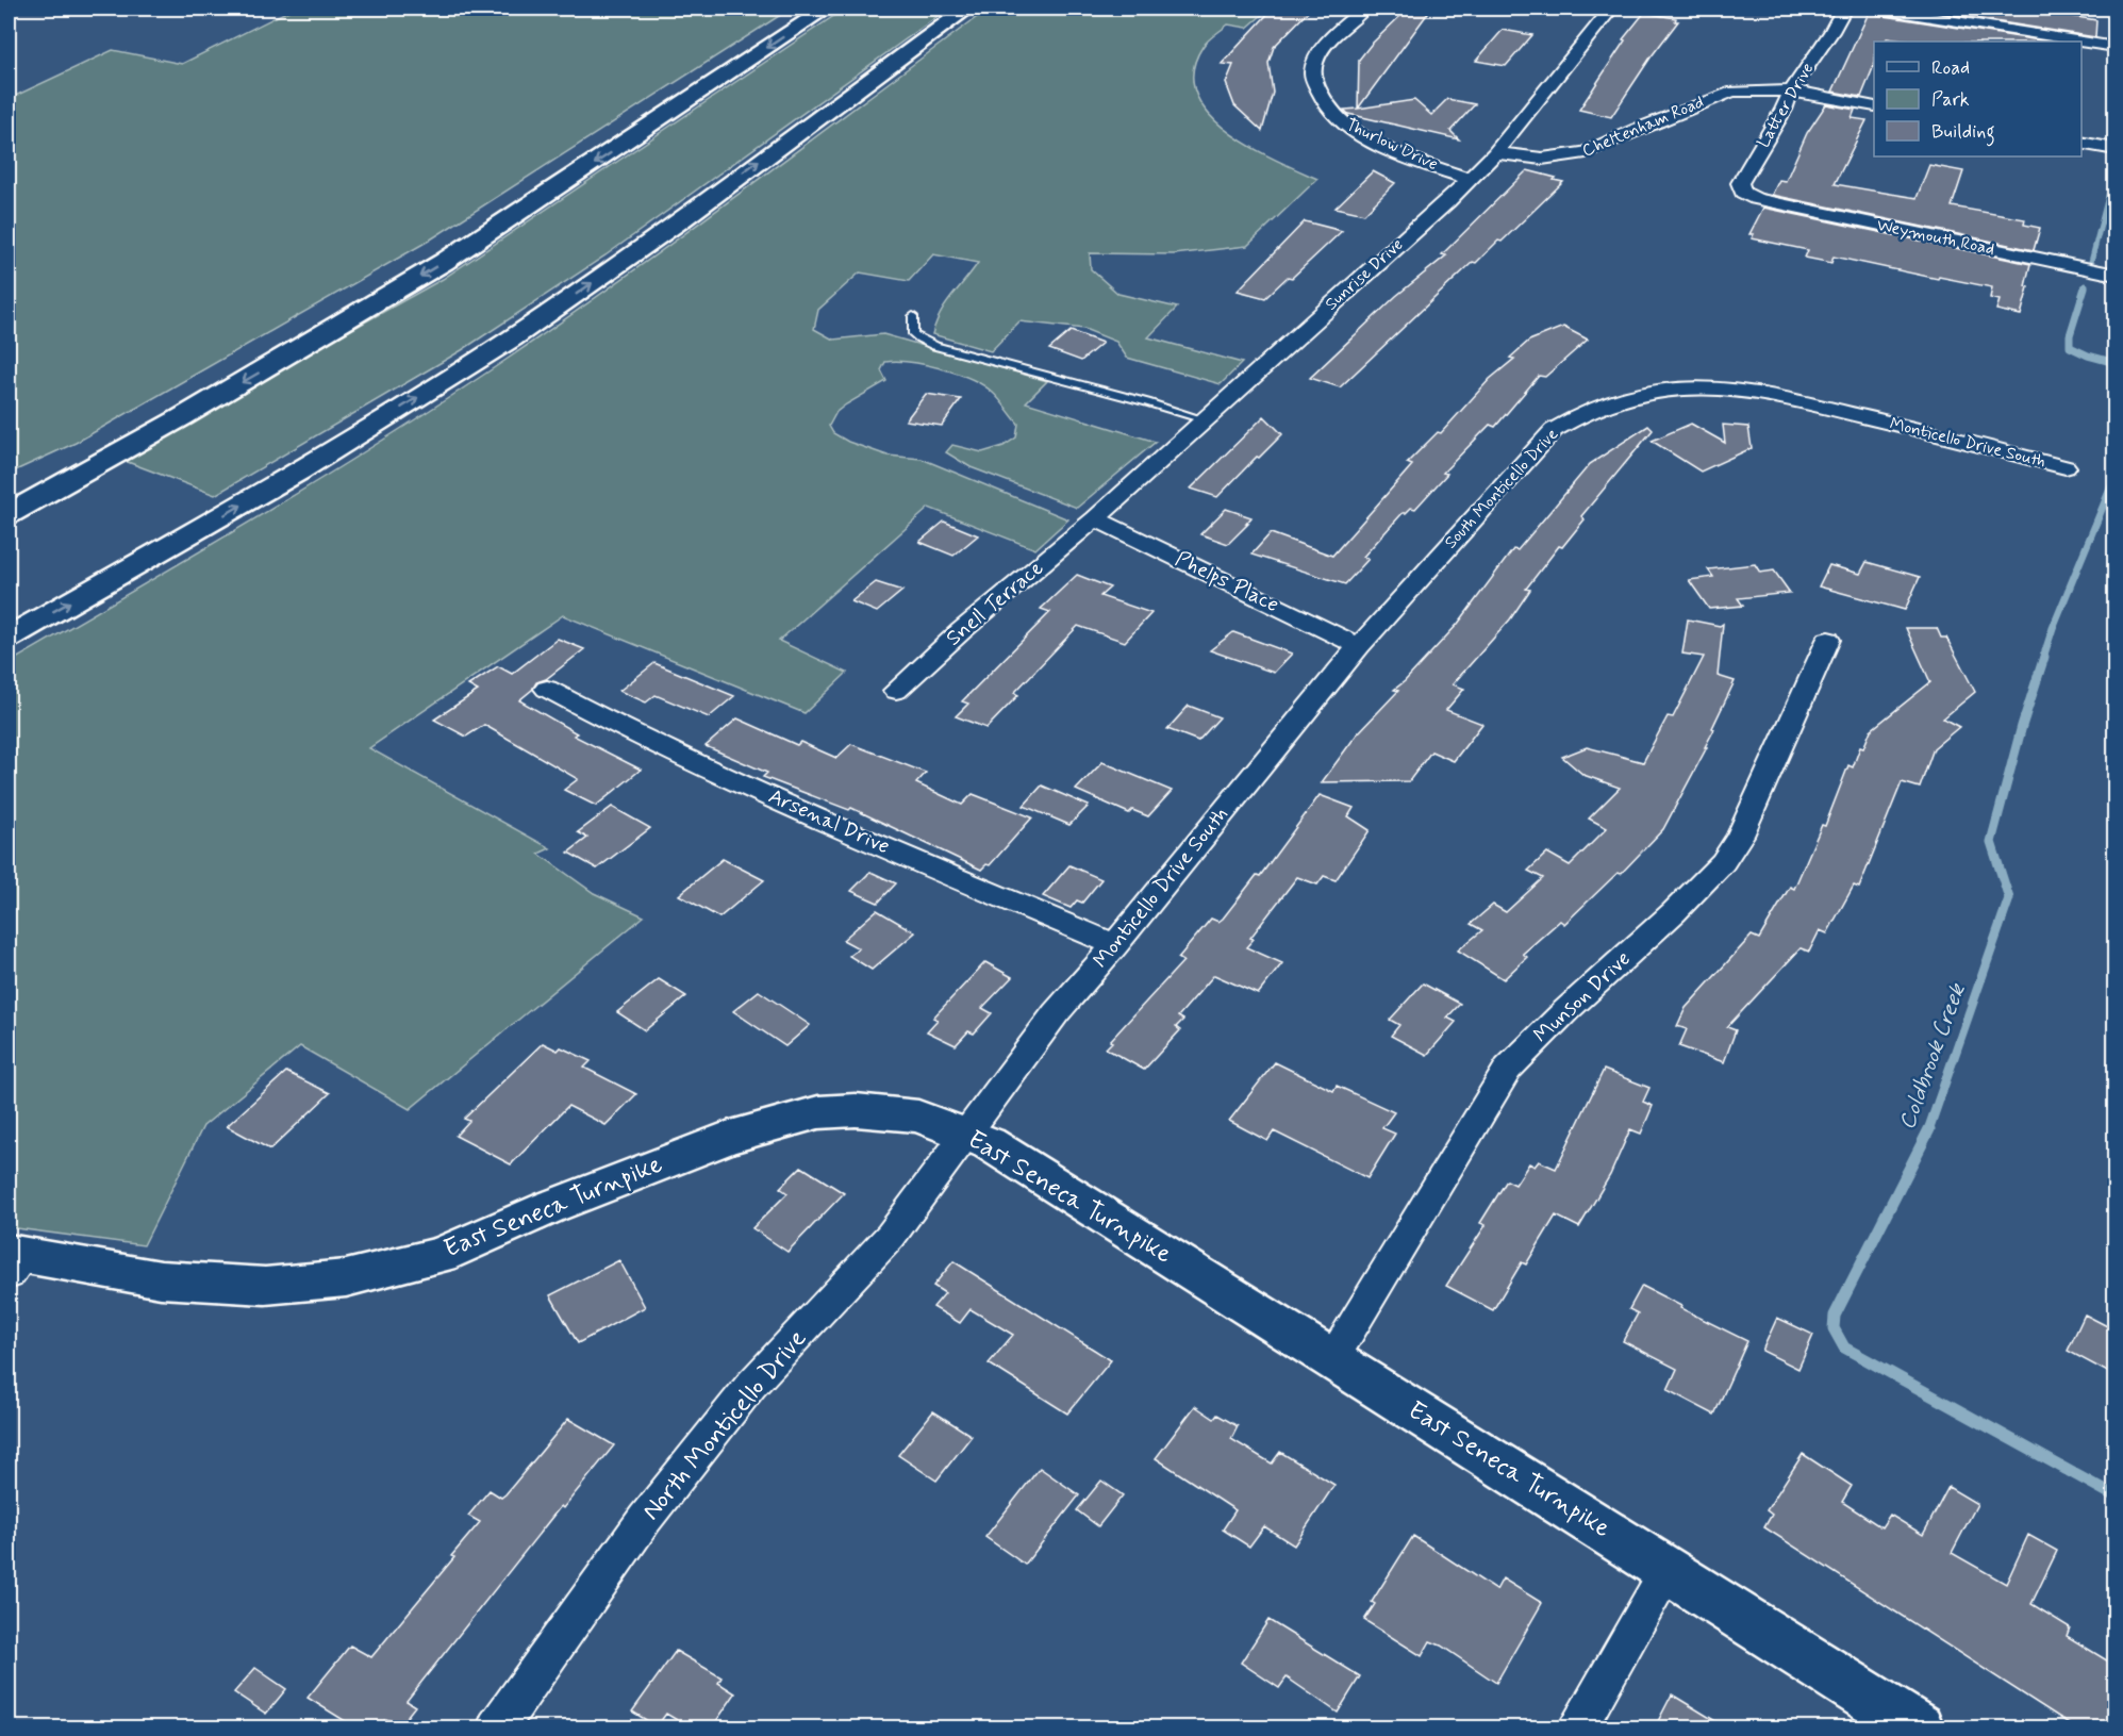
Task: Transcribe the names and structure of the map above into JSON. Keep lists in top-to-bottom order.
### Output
{
  "streets": {
    "main road": ["East Seneca Turnpike"],
    "street": [
      "Latter Drive",
      "Cheltenham Road",
      "Thurlow Drive",
      "Weymouth Road",
      "Sunrise Drive",
      "Monticello Drive South",
      "South Monticello Drive",
      "Phelps Place",
      "Snell Terrace",
      "Arsenal Drive",
      "Munson Drive",
      "North Monticello Drive"
    ]
  },
  "crossings": [
    ["Latter Drive", "Cheltenham Road"],
    ["Latter Drive", "Weymouth Road"],
    ["Cheltenham Road", "Sunrise Drive"],
    ["Thurlow Drive", "Sunrise Drive"],
    ["Sunrise Drive", "Phelps Place"],
    ["Sunrise Drive", "Snell Terrace"],
    ["Monticello Drive South", "South Monticello Drive"],
    ["Monticello Drive South", "Phelps Place"],
    ["Monticello Drive South", "Arsenal Drive"],
    ["Monticello Drive South", "East Seneca Turnpike"],
    ["Monticello Drive South", "North Monticello Drive"],
    ["South Monticello Drive", "Phelps Place"],
    ["Phelps Place", "Snell Terrace"],
    ["Munson Drive", "East Seneca Turnpike"],
    ["East Seneca Turnpike", "North Monticello Drive"]
  ],
  "water": ["Coldbrook Creek"],
  "legend": ["Road", "Park", "Building"]
}
